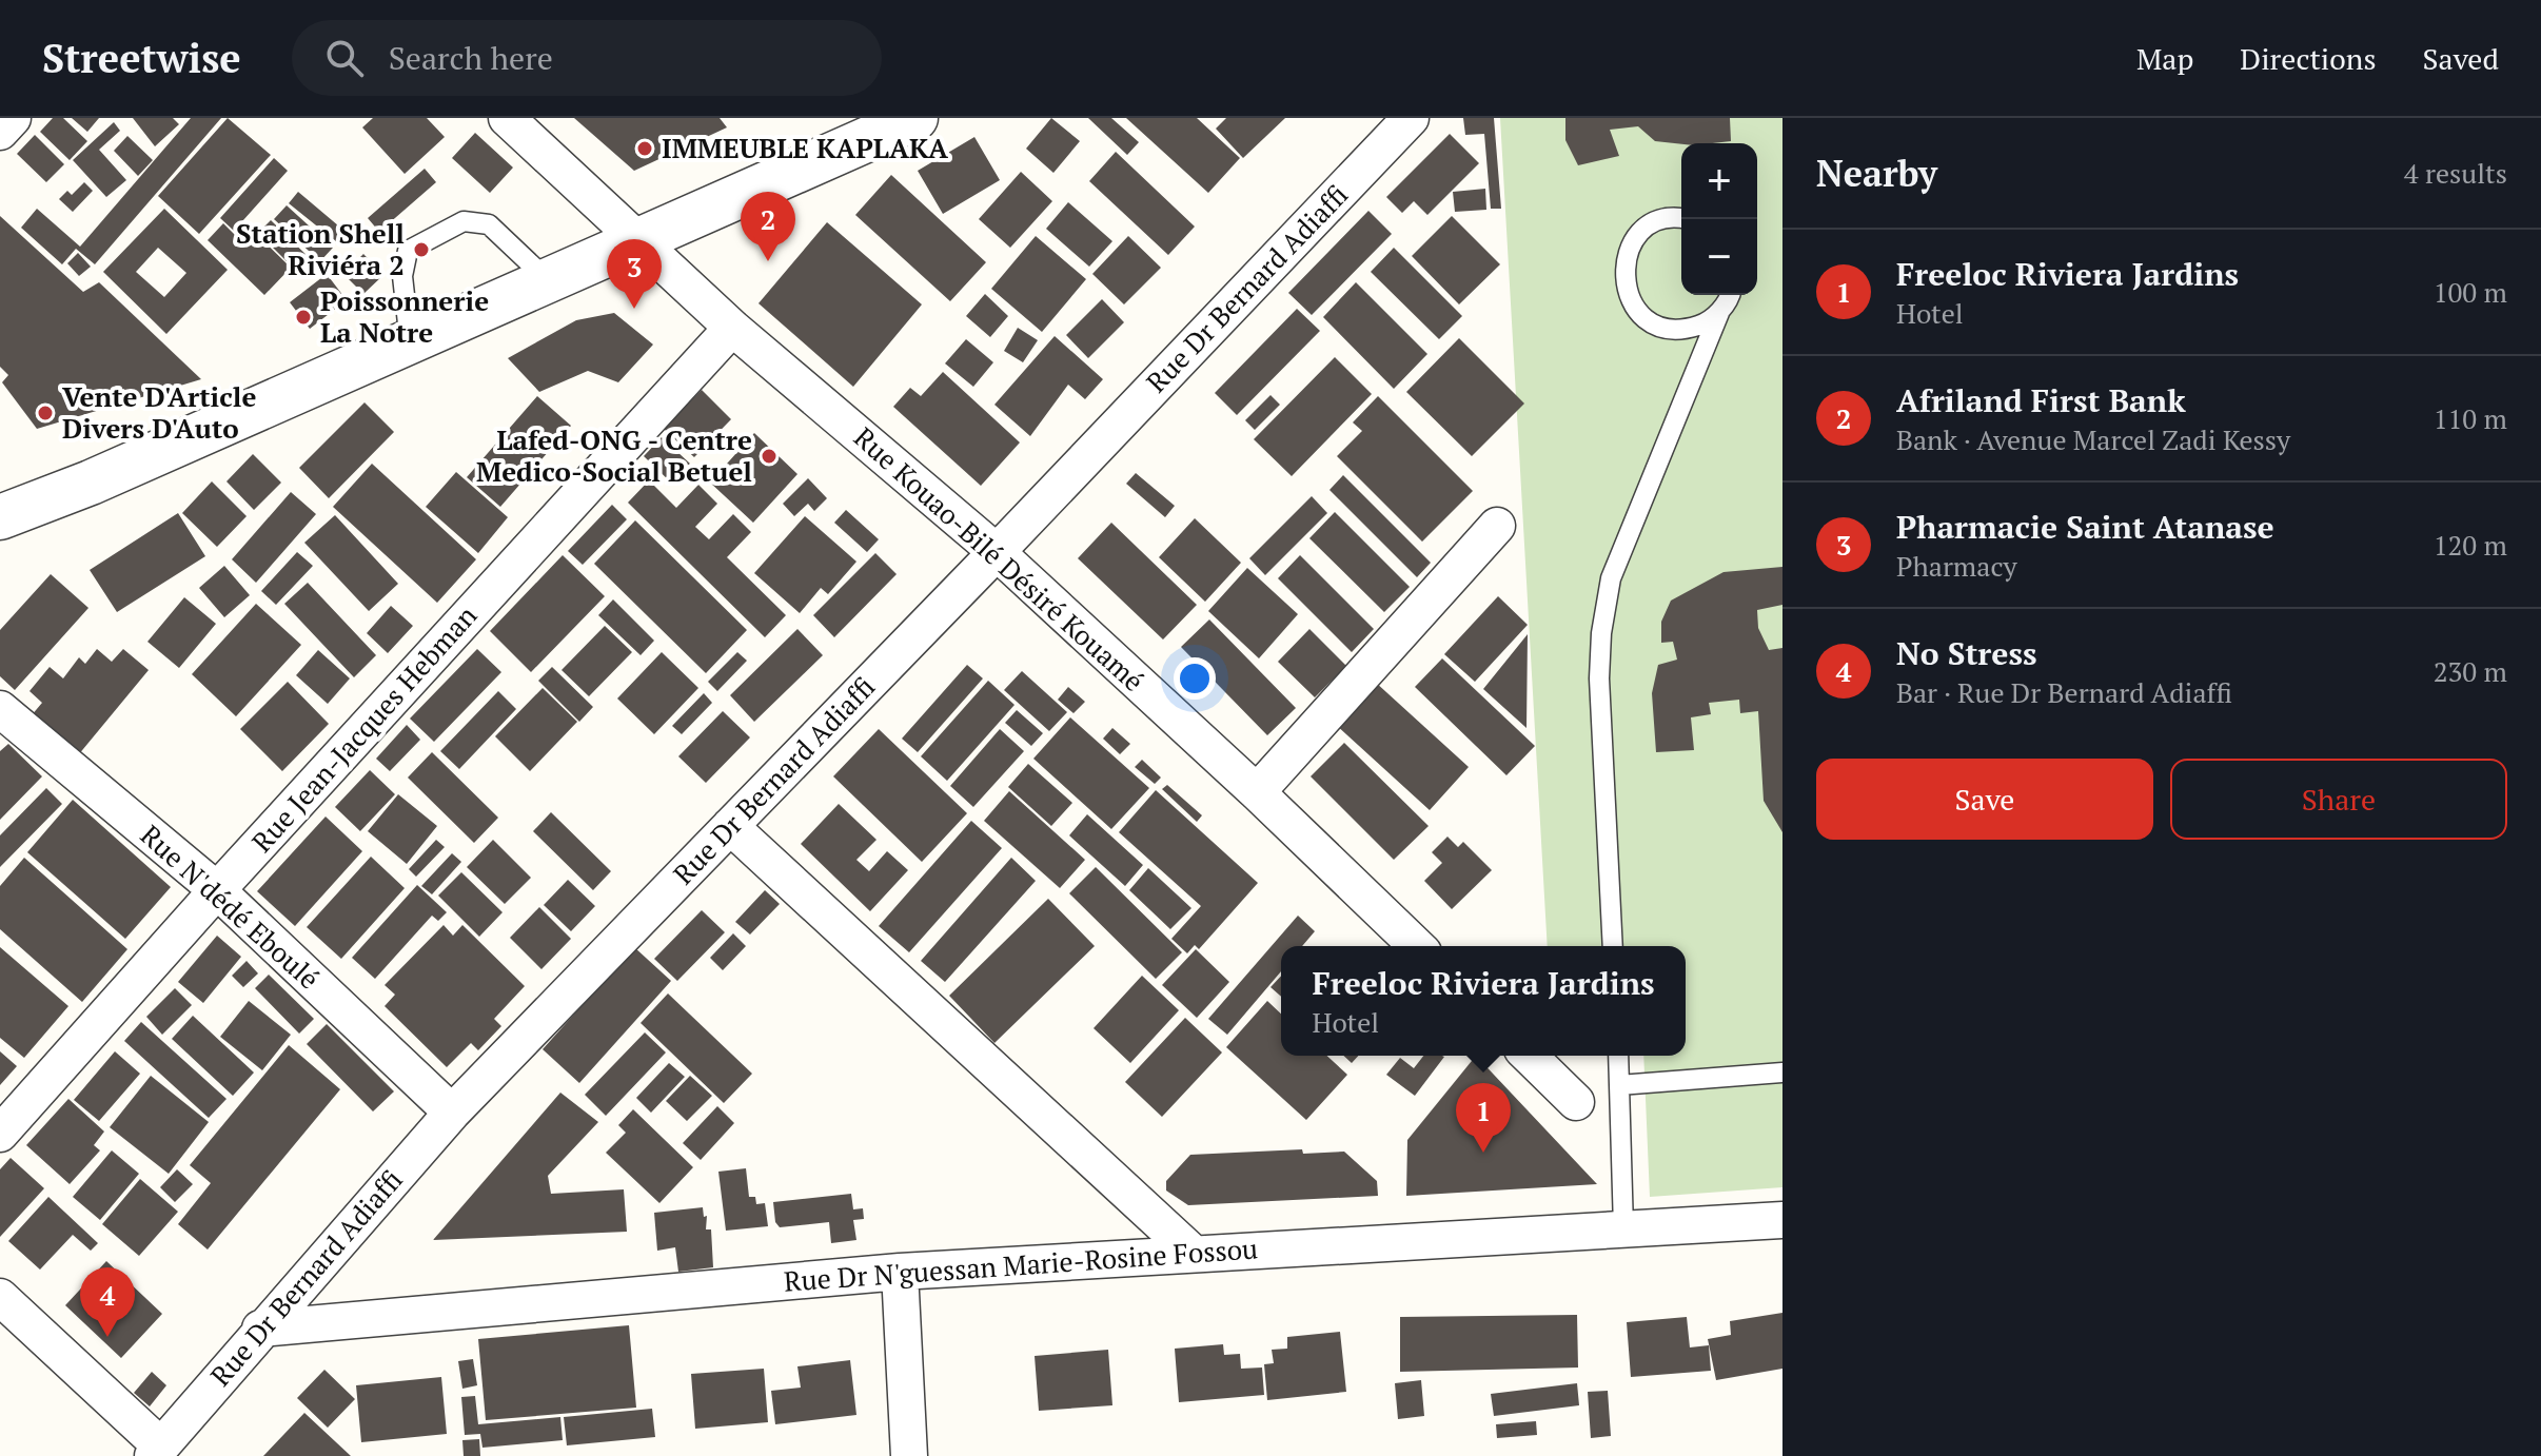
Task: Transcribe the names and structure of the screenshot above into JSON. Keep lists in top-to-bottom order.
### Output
{
  "streets": {
    "street": [
      "Rue Dr Bernard Adiaffi",
      "Rue Kouao-Bilé Désiré Kouamé",
      "Rue Jean-Jacques Hebman",
      "Rue N'dédé Eboulé",
      "Rue Dr N'guessan Marie-Rosine Fossou"
    ]
  },
  "crossings": [
    ["Rue Dr Bernard Adiaffi", "Rue Kouao-Bilé Désiré Kouamé"],
    ["Rue Dr Bernard Adiaffi", "Rue N'dédé Eboulé"],
    ["Rue Dr Bernard Adiaffi", "Rue Dr N'guessan Marie-Rosine Fossou"],
    ["Rue Kouao-Bilé Désiré Kouamé", "Rue Jean-Jacques Hebman"],
    ["Rue Jean-Jacques Hebman", "Rue N'dédé Eboulé"]
  ],
  "places": [
    "IMMEUBLE KAPLAKA",
    "Station Shell Riviéra 2",
    "Poissonnerie La Notre",
    "Vente D'Article Divers D'Auto",
    "Lafed-ONG - Centre Medico-Social Betuel"
  ],
  "page": {
    "header": "Streetwise",
    "search": "Search here",
    "nav": ["Map", "Directions", "Saved"],
    "heading": ["Nearby", "4 results"],
    "map_buttons": ["+", "−"],
    "pins": [
      "2",
      "3",
      "1",
      "4"
    ],
    "list": [
      {
        "mark": "1",
        "name": "Freeloc Riviera Jardins",
        "note": "Hotel",
        "value": "100 m"
      },
      {
        "mark": "2",
        "name": "Afriland First Bank",
        "note": "Bank · Avenue Marcel Zadi Kessy",
        "value": "110 m"
      },
      {
        "mark": "3",
        "name": "Pharmacie Saint Atanase",
        "note": "Pharmacy",
        "value": "120 m"
      },
      {
        "mark": "4",
        "name": "No Stress",
        "note": "Bar · Rue Dr Bernard Adiaffi",
        "value": "230 m"
      }
    ],
    "buttons": ["Save", "Share"],
    "popup": ["Freeloc Riviera Jardins", "Hotel"]
  }
}
